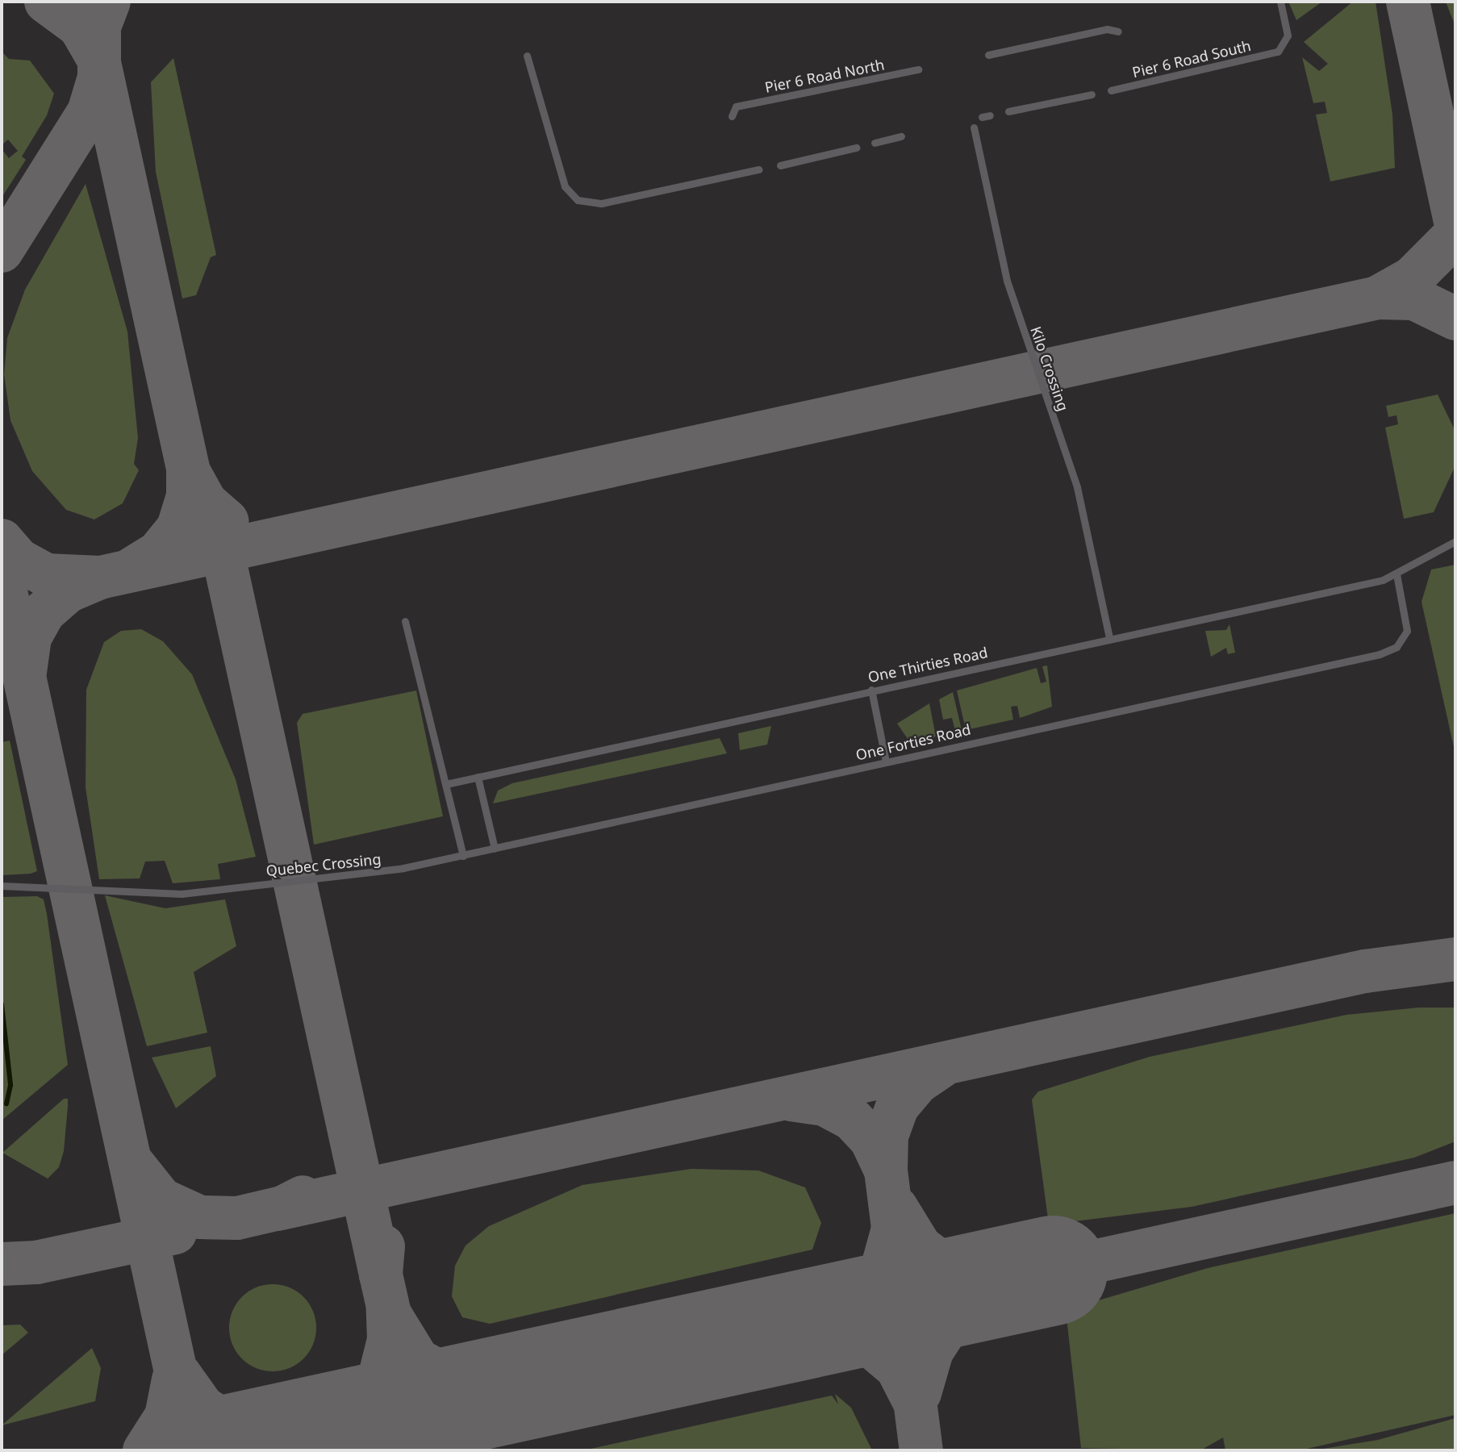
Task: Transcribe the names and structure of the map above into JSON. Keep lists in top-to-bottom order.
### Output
{
  "streets": {
    "lane": [
      "Pier 6 Road South",
      "Pier 6 Road North",
      "Kilo Crossing",
      "One Thirties Road",
      "One Forties Road",
      "Quebec Crossing"
    ]
  },
  "crossings": [
    ["Kilo Crossing", "One Thirties Road"],
    ["One Thirties Road", "One Forties Road"],
    ["One Forties Road", "Quebec Crossing"]
  ]
}
